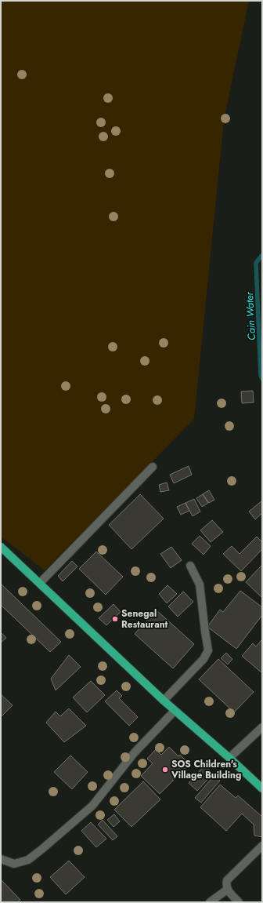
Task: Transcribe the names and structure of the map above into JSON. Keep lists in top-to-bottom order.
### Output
{
  "water": ["Cain Water"],
  "places": ["Senegal Restaurant", "SOS Children's Village Building"]
}
